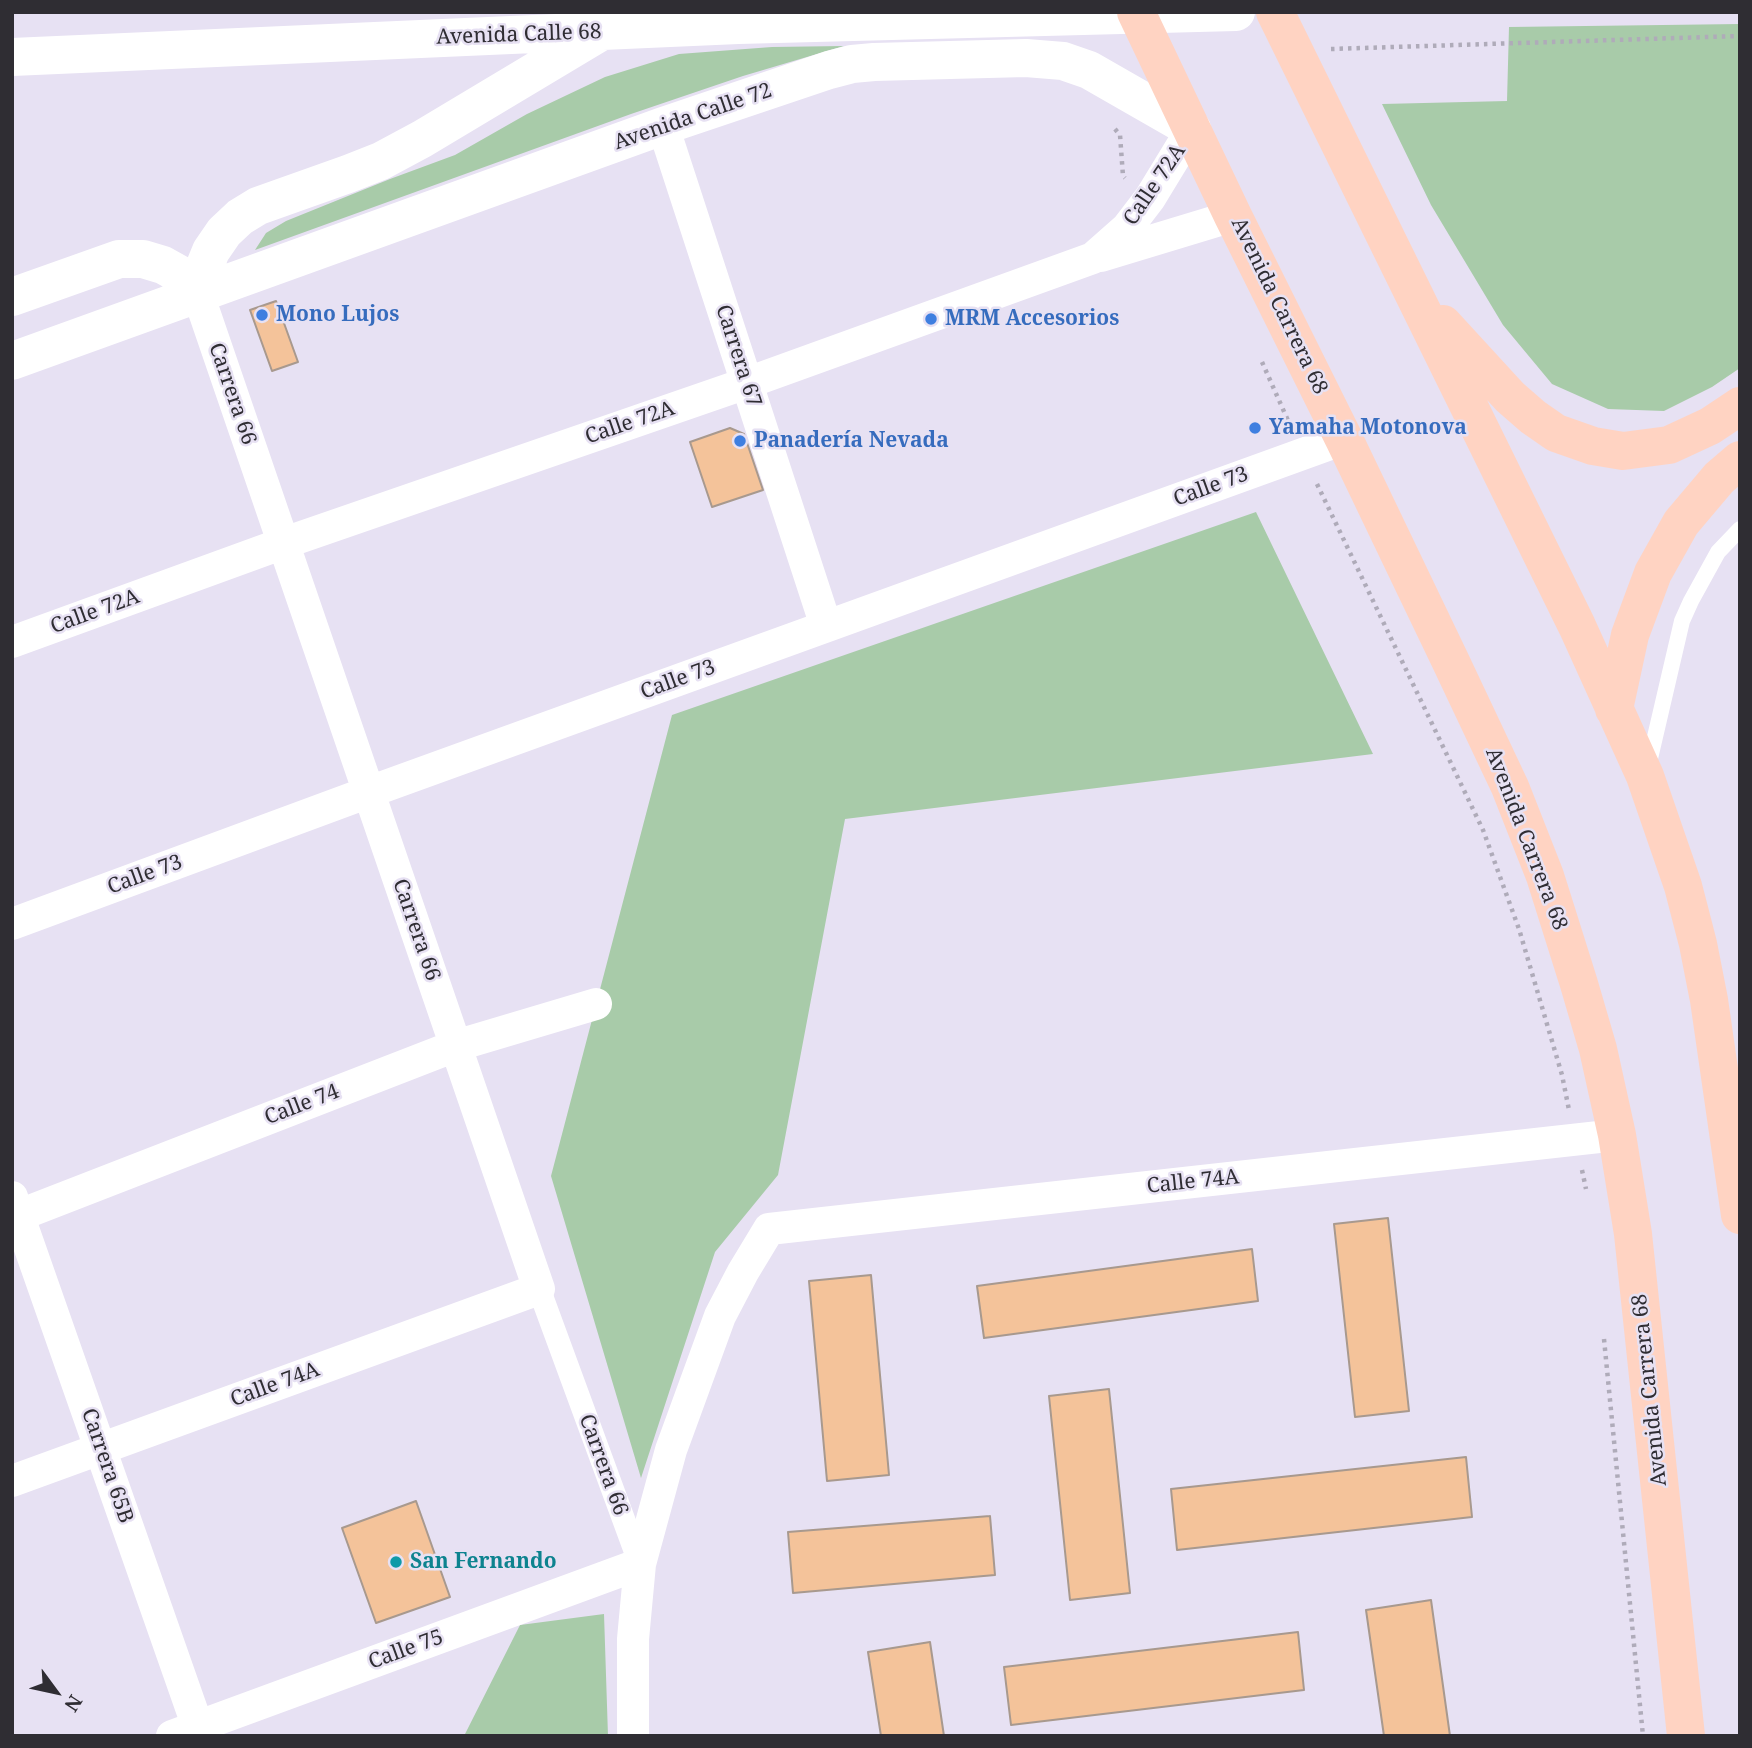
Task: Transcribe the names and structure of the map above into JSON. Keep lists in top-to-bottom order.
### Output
{
  "streets": {
    "main road": ["Avenida Calle 68", "Avenida Calle 72", "Avenida Carrera 68"],
    "street": [
      "Calle 72A",
      "Carrera 67",
      "Carrera 66",
      "Calle 73",
      "Calle 74",
      "Calle 74A",
      "Carrera 65B",
      "Calle 75"
    ]
  },
  "crossings": [
    ["Avenida Calle 72", "Calle 72A"],
    ["Avenida Calle 72", "Avenida Carrera 68"],
    ["Avenida Calle 72", "Carrera 67"],
    ["Avenida Calle 72", "Carrera 66"],
    ["Calle 72A", "Avenida Carrera 68"],
    ["Calle 72A", "Carrera 67"],
    ["Calle 72A", "Carrera 66"],
    ["Avenida Carrera 68", "Calle 73"],
    ["Avenida Carrera 68", "Calle 74A"],
    ["Carrera 67", "Calle 73"],
    ["Carrera 66", "Calle 73"],
    ["Carrera 66", "Calle 74"],
    ["Carrera 66", "Calle 74A"],
    ["Carrera 66", "Calle 75"],
    ["Calle 74", "Carrera 65B"],
    ["Calle 74A", "Carrera 65B"],
    ["Carrera 65B", "Calle 75"]
  ],
  "places": [
    "Mono Lujos",
    "MRM Accesorios",
    "Yamaha Motonova",
    "Panadería Nevada",
    "San Fernando"
  ],
  "north": "bottom right"
}
